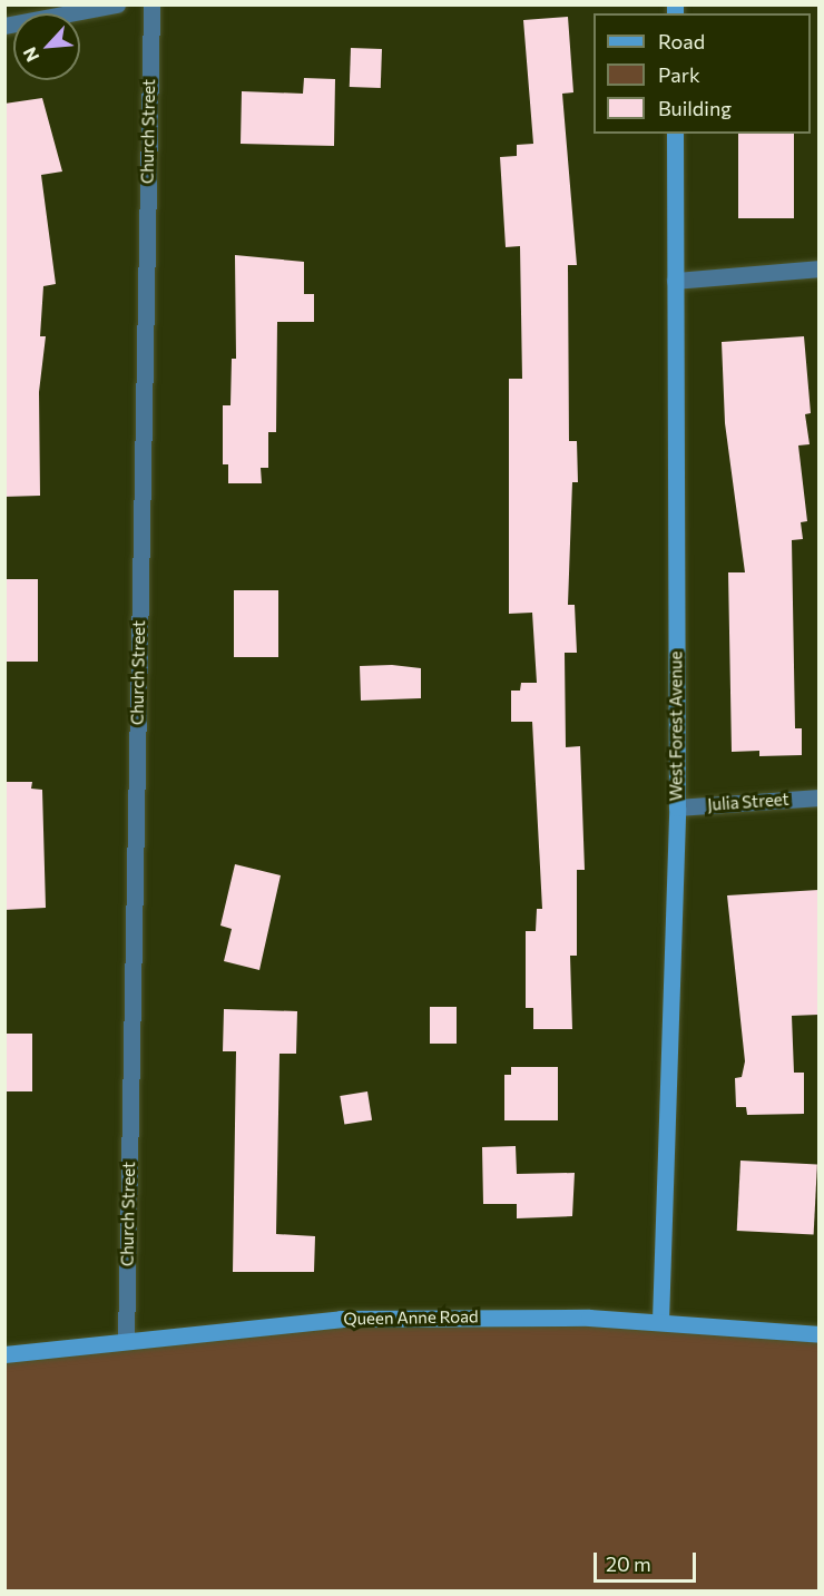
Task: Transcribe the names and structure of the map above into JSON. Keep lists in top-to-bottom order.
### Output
{
  "streets": {
    "street": [
      "Church Street",
      "West Forest Avenue",
      "Julia Street",
      "Queen Anne Road"
    ]
  },
  "crossings": [
    ["Church Street", "Queen Anne Road"],
    ["West Forest Avenue", "Julia Street"],
    ["West Forest Avenue", "Queen Anne Road"]
  ],
  "legend": ["Road", "Park", "Building"],
  "scale_bar": "20 m",
  "north": "bottom left"
}
